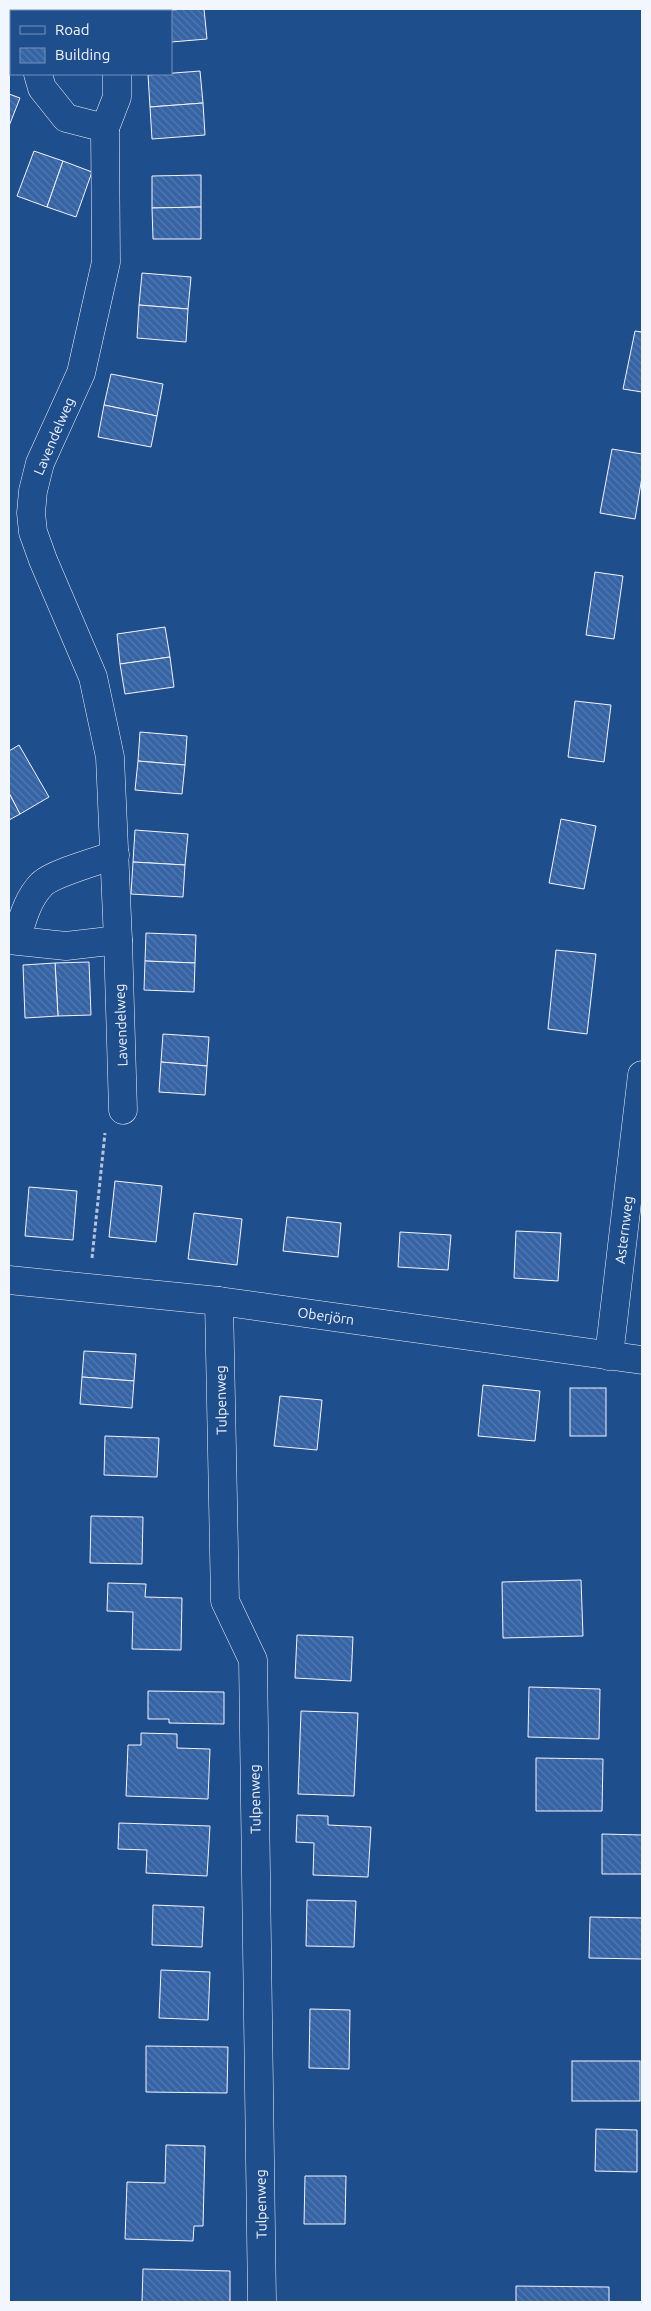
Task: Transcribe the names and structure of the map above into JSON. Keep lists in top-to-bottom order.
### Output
{
  "streets": {
    "street": [
      "Lavendelweg",
      "Asternweg",
      "Oberjörn",
      "Tulpenweg"
    ]
  },
  "crossings": [
    ["Asternweg", "Oberjörn"],
    ["Oberjörn", "Tulpenweg"]
  ],
  "legend": ["Road", "Building"]
}
